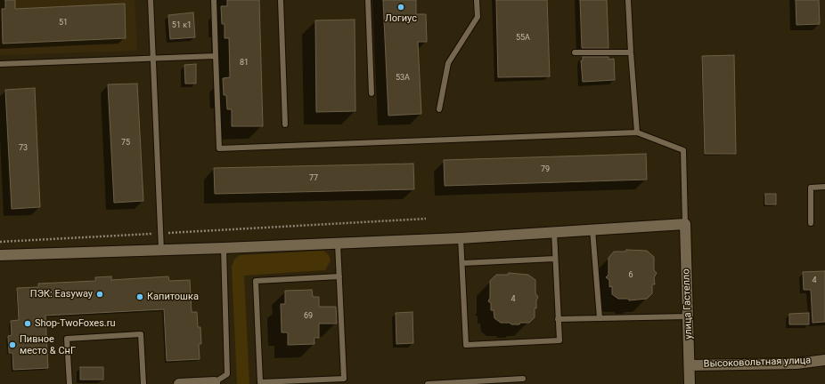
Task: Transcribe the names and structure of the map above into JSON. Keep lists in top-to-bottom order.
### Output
{
  "streets": {
    "street": ["улица Гастелло", "Высоковольтная улица"]
  },
  "crossings": [
    ["улица Гастелло", "Высоковольтная улица"]
  ],
  "places": [
    "Логиус",
    "ПЭК: Easyway",
    "Капитошка",
    "Shop-TwoFoxes.ru",
    "Пивное место & СнГ"
  ],
  "house_numbers": [
    "51",
    "51 к1",
    "55А",
    "81",
    "53А",
    "75",
    "73",
    "79",
    "77",
    "6",
    "4",
    "4",
    "69"
  ]
}
